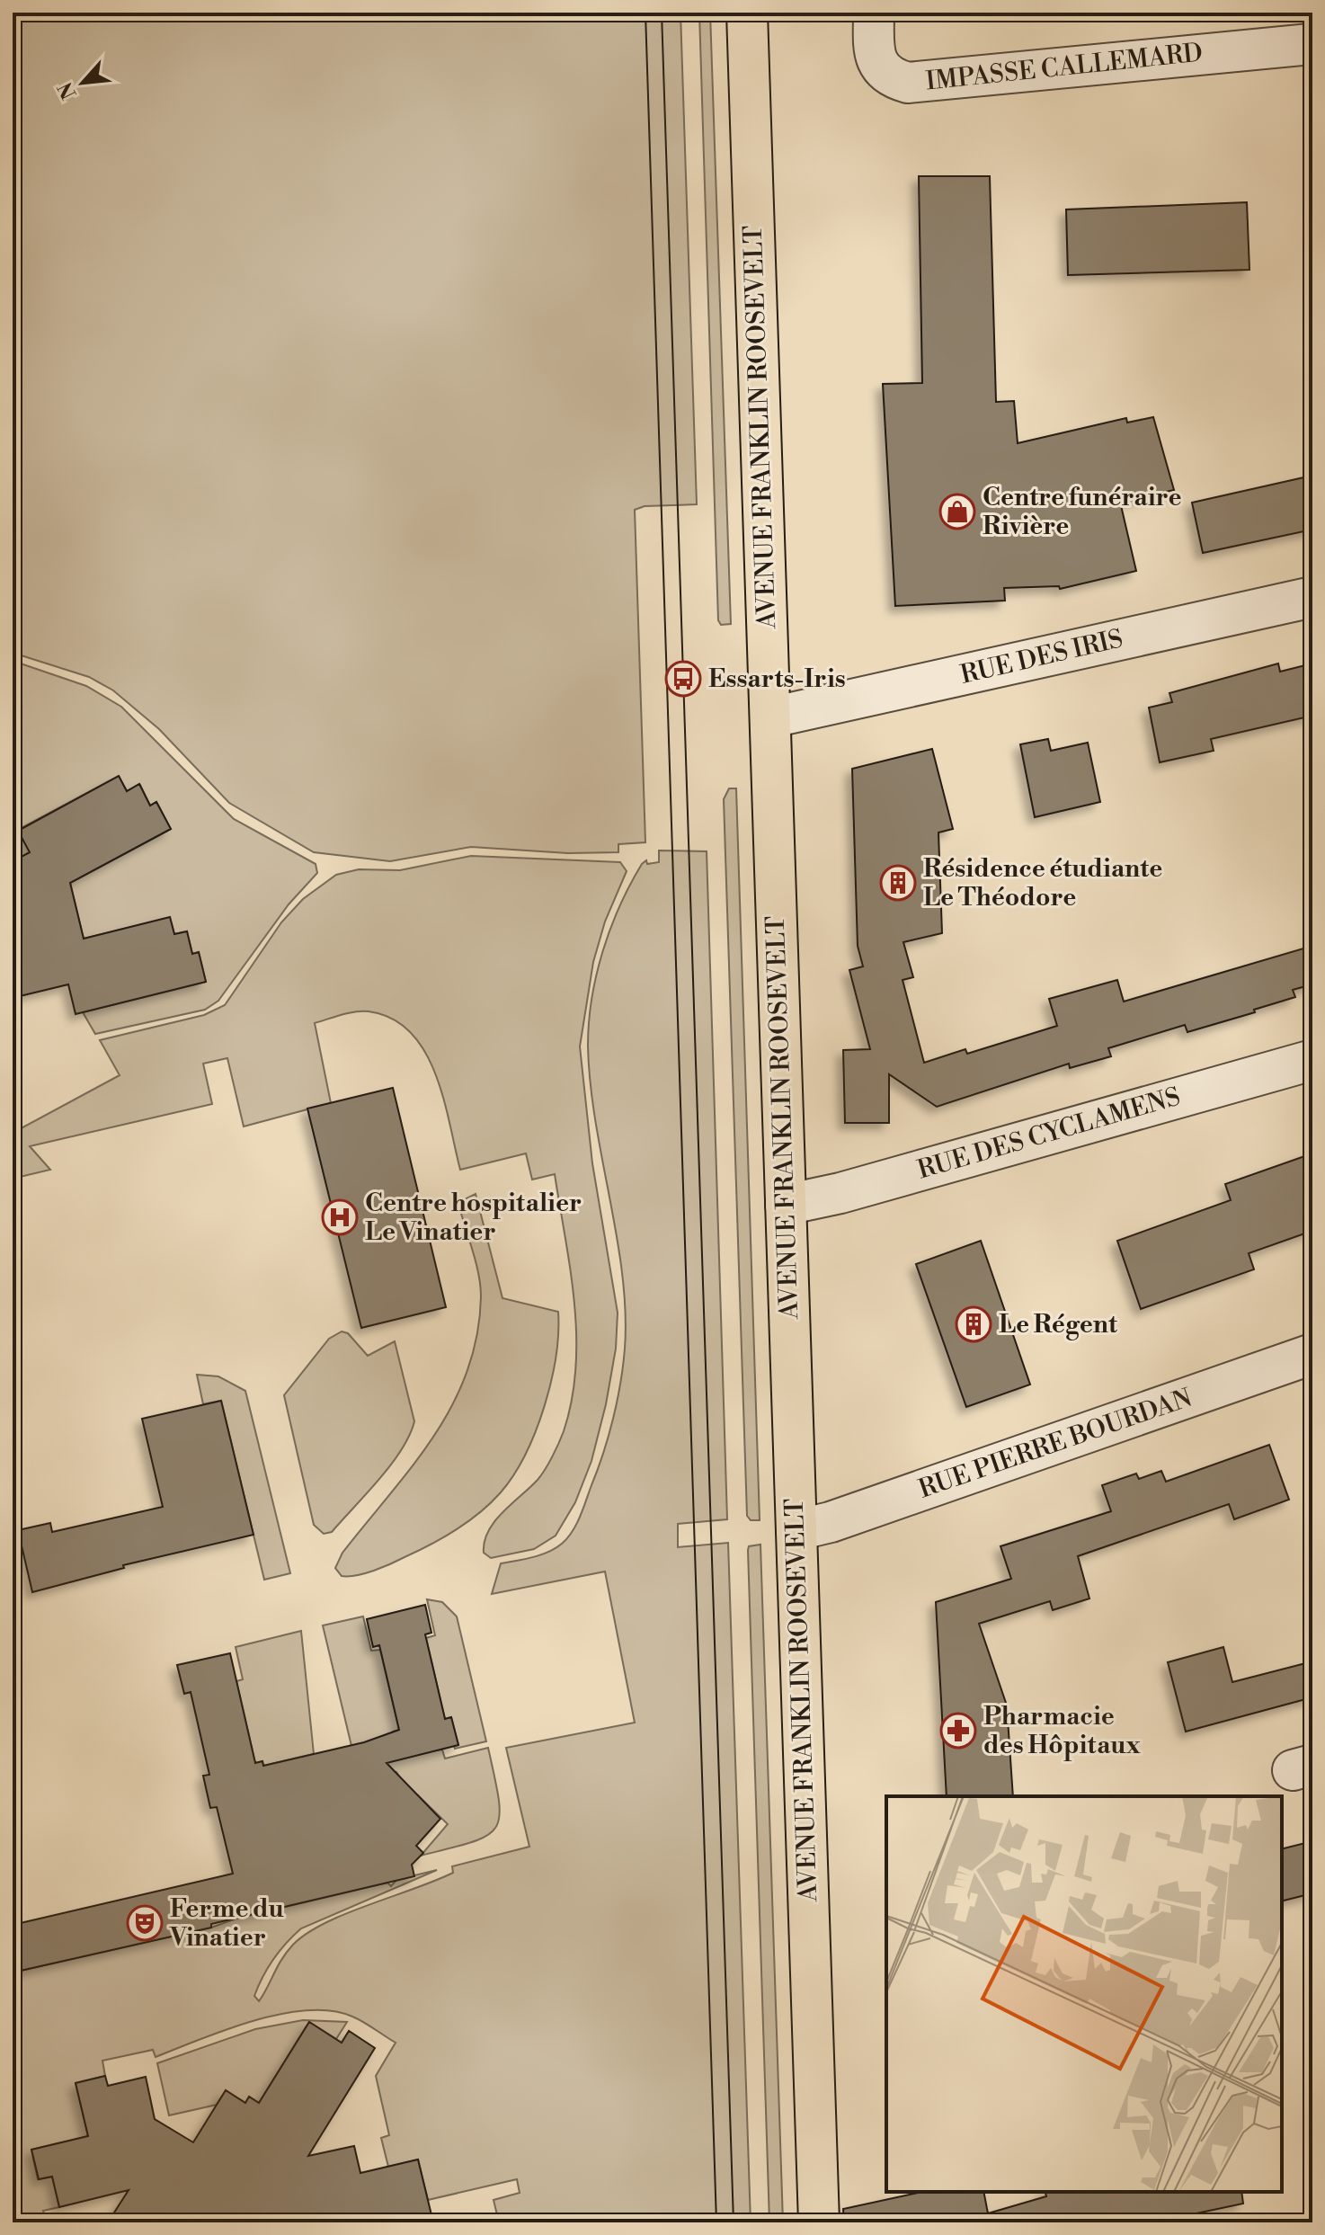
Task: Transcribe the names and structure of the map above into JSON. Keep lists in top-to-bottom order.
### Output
{
  "streets": {
    "main road": ["AVENUE FRANKLIN ROOSEVELT"],
    "street": [
      "IMPASSE CALLEMARD",
      "RUE DES IRIS",
      "RUE DES CYCLAMENS",
      "RUE PIERRE BOURDAN"
    ]
  },
  "crossings": [
    ["AVENUE FRANKLIN ROOSEVELT", "RUE DES IRIS"],
    ["AVENUE FRANKLIN ROOSEVELT", "RUE DES CYCLAMENS"],
    ["AVENUE FRANKLIN ROOSEVELT", "RUE PIERRE BOURDAN"]
  ],
  "places": {
    "shop": ["Centre funéraire Rivière"],
    "bus stop": ["Essarts-Iris"],
    "building": ["Résidence étudiante Le Théodore", "Le Régent"],
    "hospital": ["Centre hospitalier Le Vinatier"],
    "pharmacy": ["Pharmacie des Hôpitaux"],
    "theatre": ["Ferme du Vinatier"]
  },
  "north": "bottom left"
}
